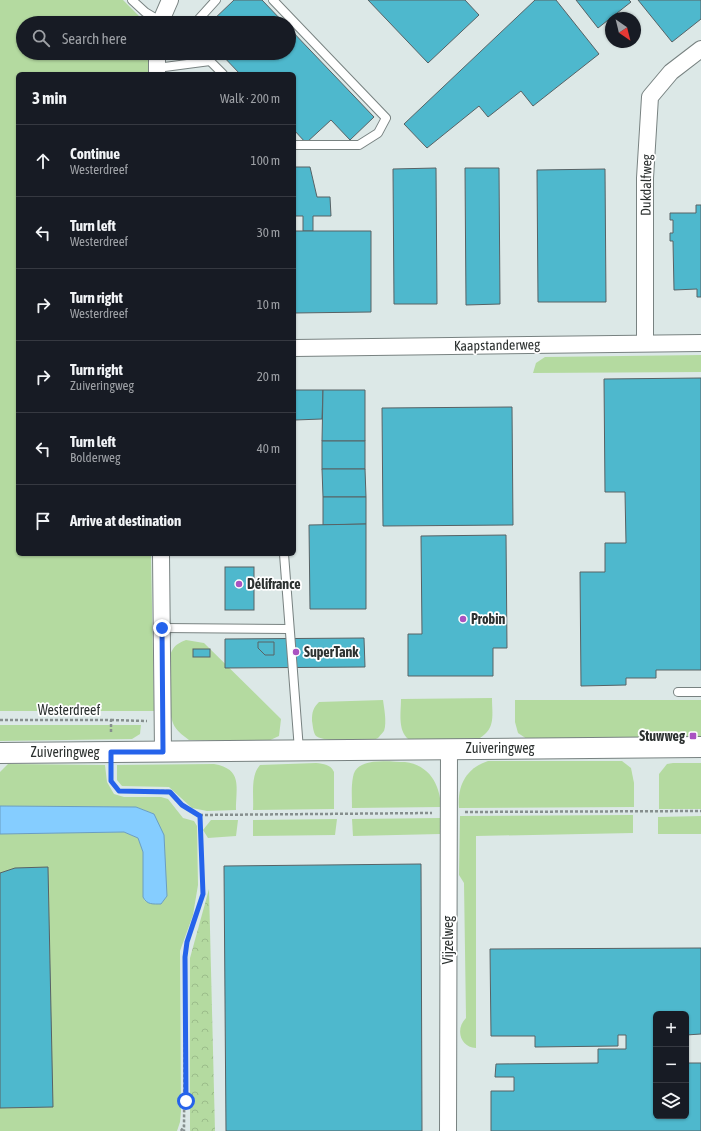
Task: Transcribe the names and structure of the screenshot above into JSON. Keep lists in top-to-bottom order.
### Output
{
  "streets": {
    "street": [
      "Dukdalfweg",
      "Kaapstanderweg",
      "Zuiveringweg",
      "Vijzelweg"
    ],
    "path": ["Westerdreef"]
  },
  "crossings": [
    ["Dukdalfweg", "Kaapstanderweg"],
    ["Westerdreef", "Zuiveringweg"],
    ["Zuiveringweg", "Vijzelweg"]
  ],
  "places": {
    "other": ["Délifrance", "Probin", "SuperTank"],
    "transit": ["Stuwweg"]
  },
  "north": "bottom right",
  "page": {
    "search": "Search here",
    "heading": ["3 min", "Walk · 200 m"],
    "list": [
      ["Continue", "Westerdreef", "100 m"],
      ["Turn left", "Westerdreef", "30 m"],
      ["Turn right", "Westerdreef", "10 m"],
      ["Turn right", "Zuiveringweg", "20 m"],
      ["Turn left", "Bolderweg", "40 m"],
      "Arrive at destination"
    ],
    "map_buttons": ["+", "−"]
  }
}
